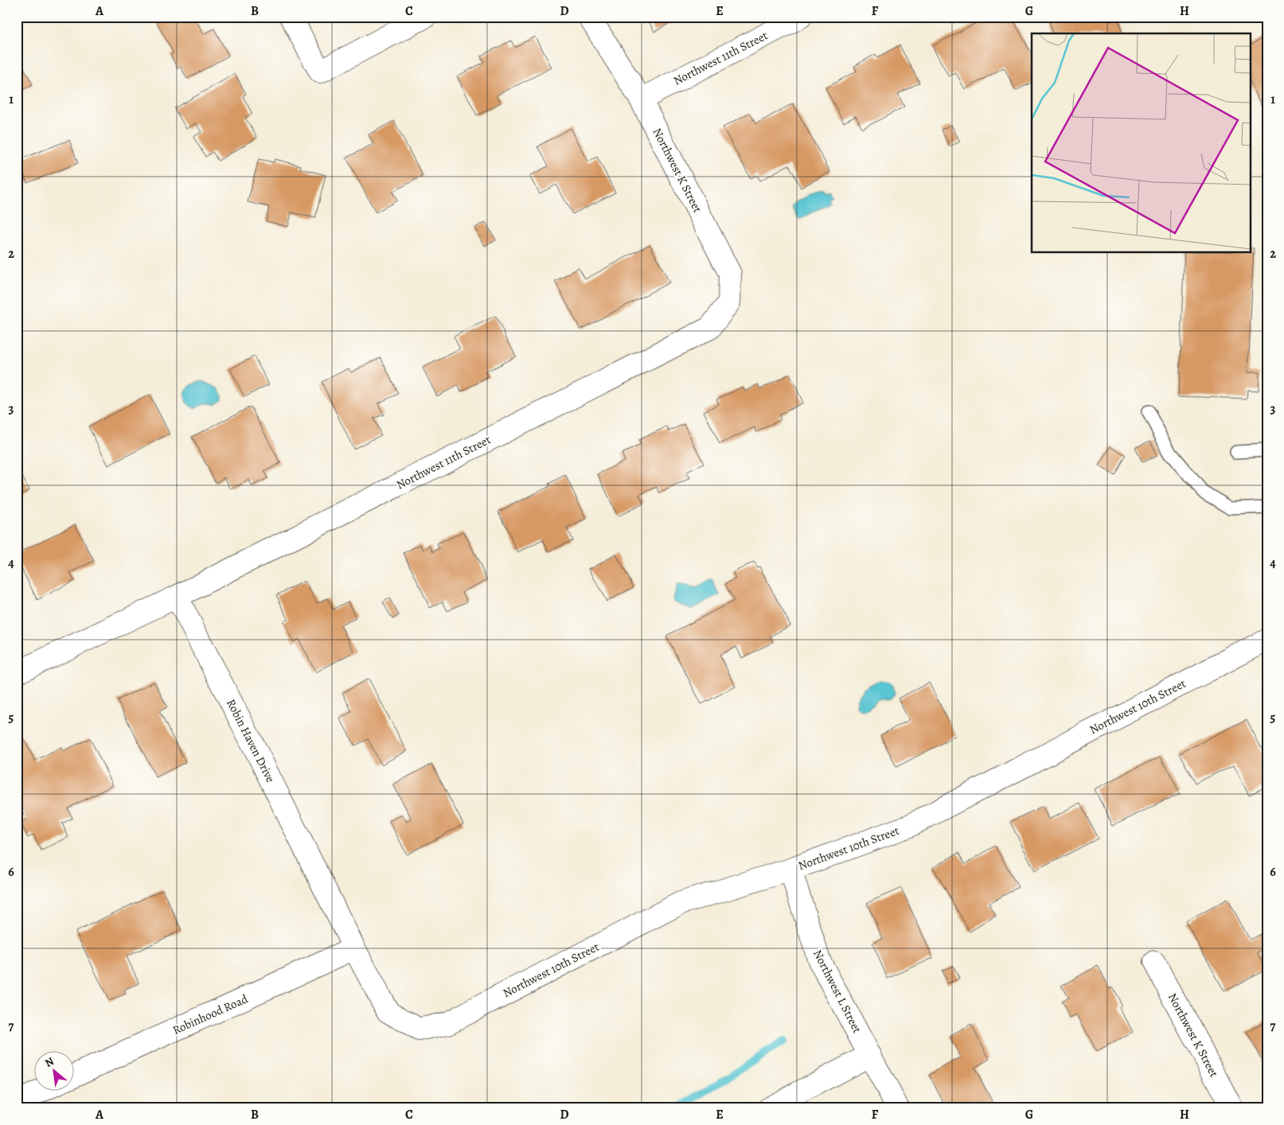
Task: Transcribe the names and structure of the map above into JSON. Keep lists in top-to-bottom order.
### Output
{
  "streets": {
    "street": [
      "Northwest 11th Street",
      "Northwest K Street",
      "Northwest 10th Street",
      "Robin Haven Drive",
      "Northwest L Street",
      "Robinhood Road"
    ]
  },
  "crossings": [
    ["Northwest 11th Street", "Northwest K Street"],
    ["Northwest 11th Street", "Robin Haven Drive"],
    ["Northwest 10th Street", "Robin Haven Drive"],
    ["Northwest 10th Street", "Northwest L Street"],
    ["Robin Haven Drive", "Robinhood Road"]
  ],
  "north": "top left",
  "grid": {
    "columns": [
      "A",
      "B",
      "C",
      "D",
      "E",
      "F",
      "G",
      "H"
    ],
    "rows": [
      "1",
      "2",
      "3",
      "4",
      "5",
      "6",
      "7"
    ]
  }
}
